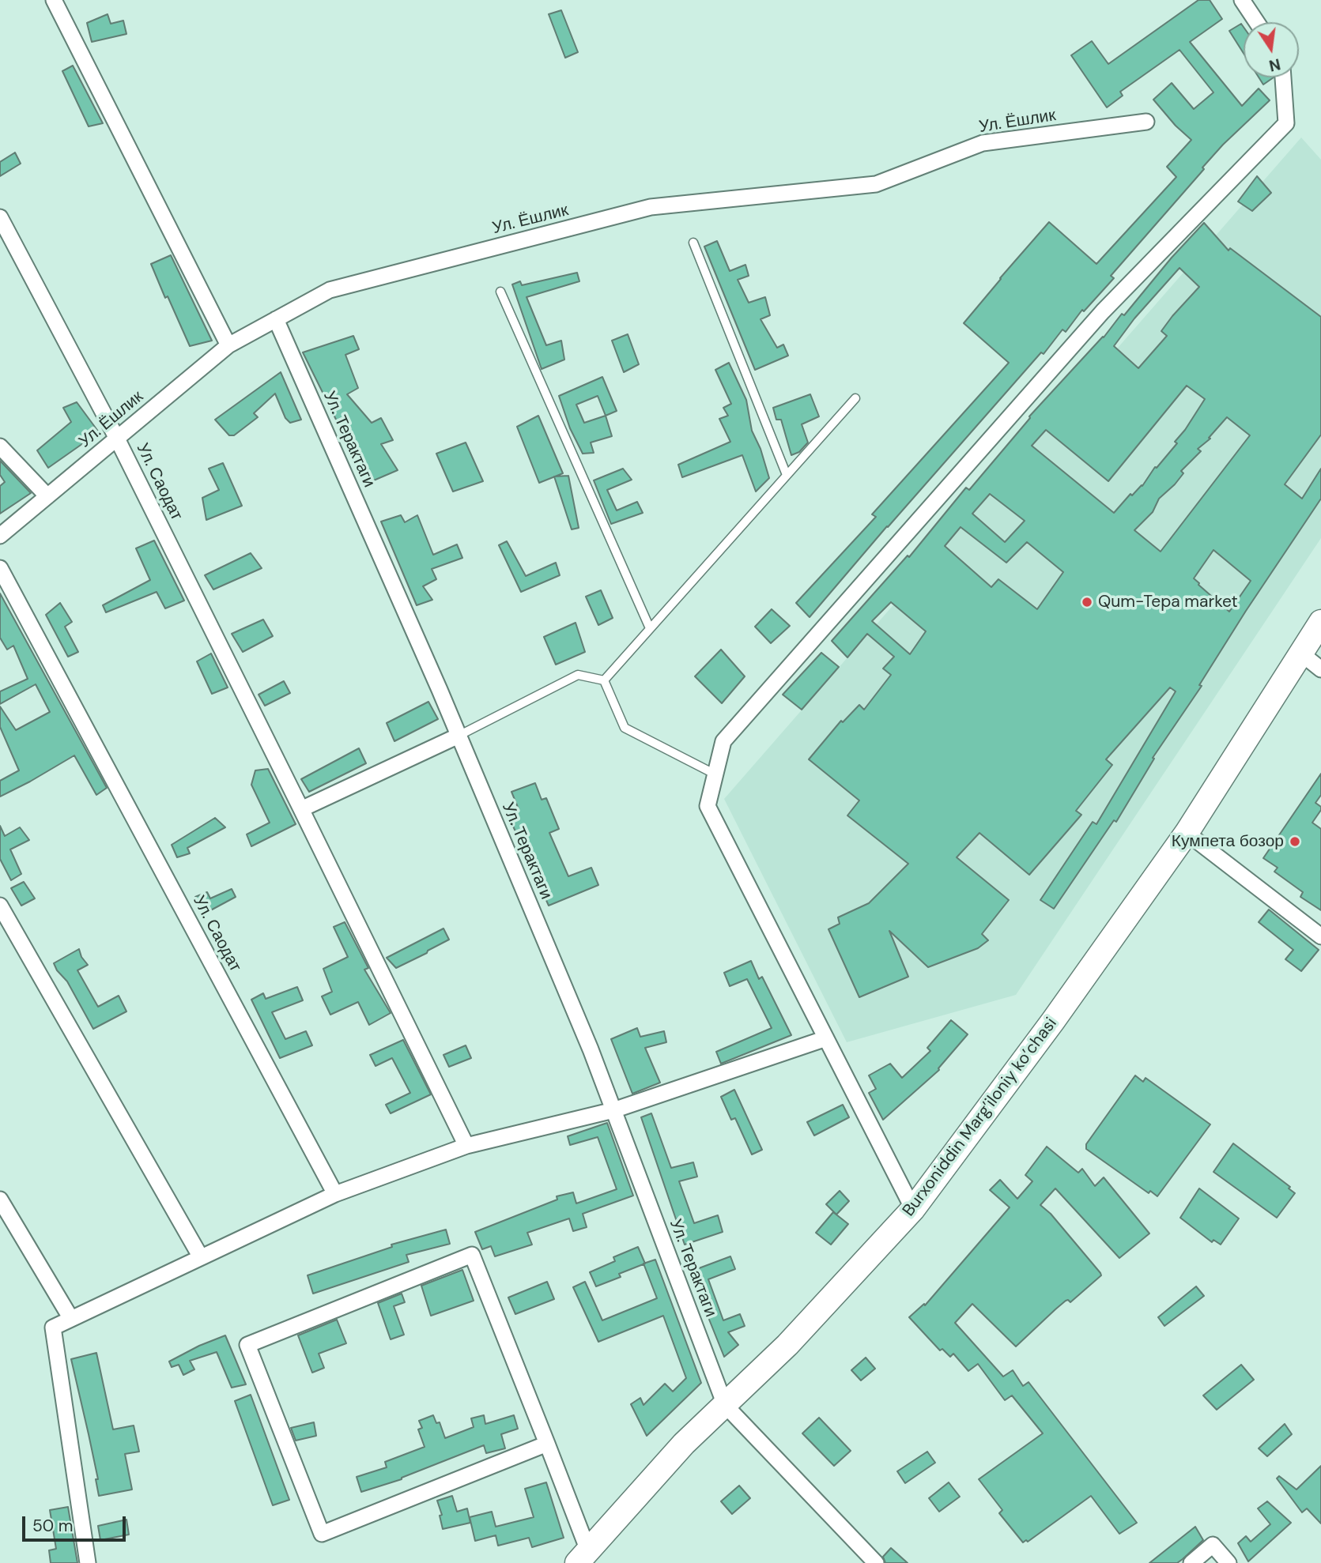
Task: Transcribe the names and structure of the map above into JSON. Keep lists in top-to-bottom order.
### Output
{
  "streets": {
    "main road": ["Burxoniddin Marg’iloniy ko’chasi"],
    "street": ["Ул. Ёшлик", "Ул. Терактаги", "Ул. Саодат"]
  },
  "crossings": [
    ["Ул. Ёшлик", "Ул. Терактаги"],
    ["Ул. Ёшлик", "Ул. Саодат"],
    ["Ул. Терактаги", "Burxoniddin Marg’iloniy ko’chasi"]
  ],
  "places": ["Qum-Tepa market", "Кумпета бозор"],
  "scale_bar": "50 m",
  "north": "bottom"
}
